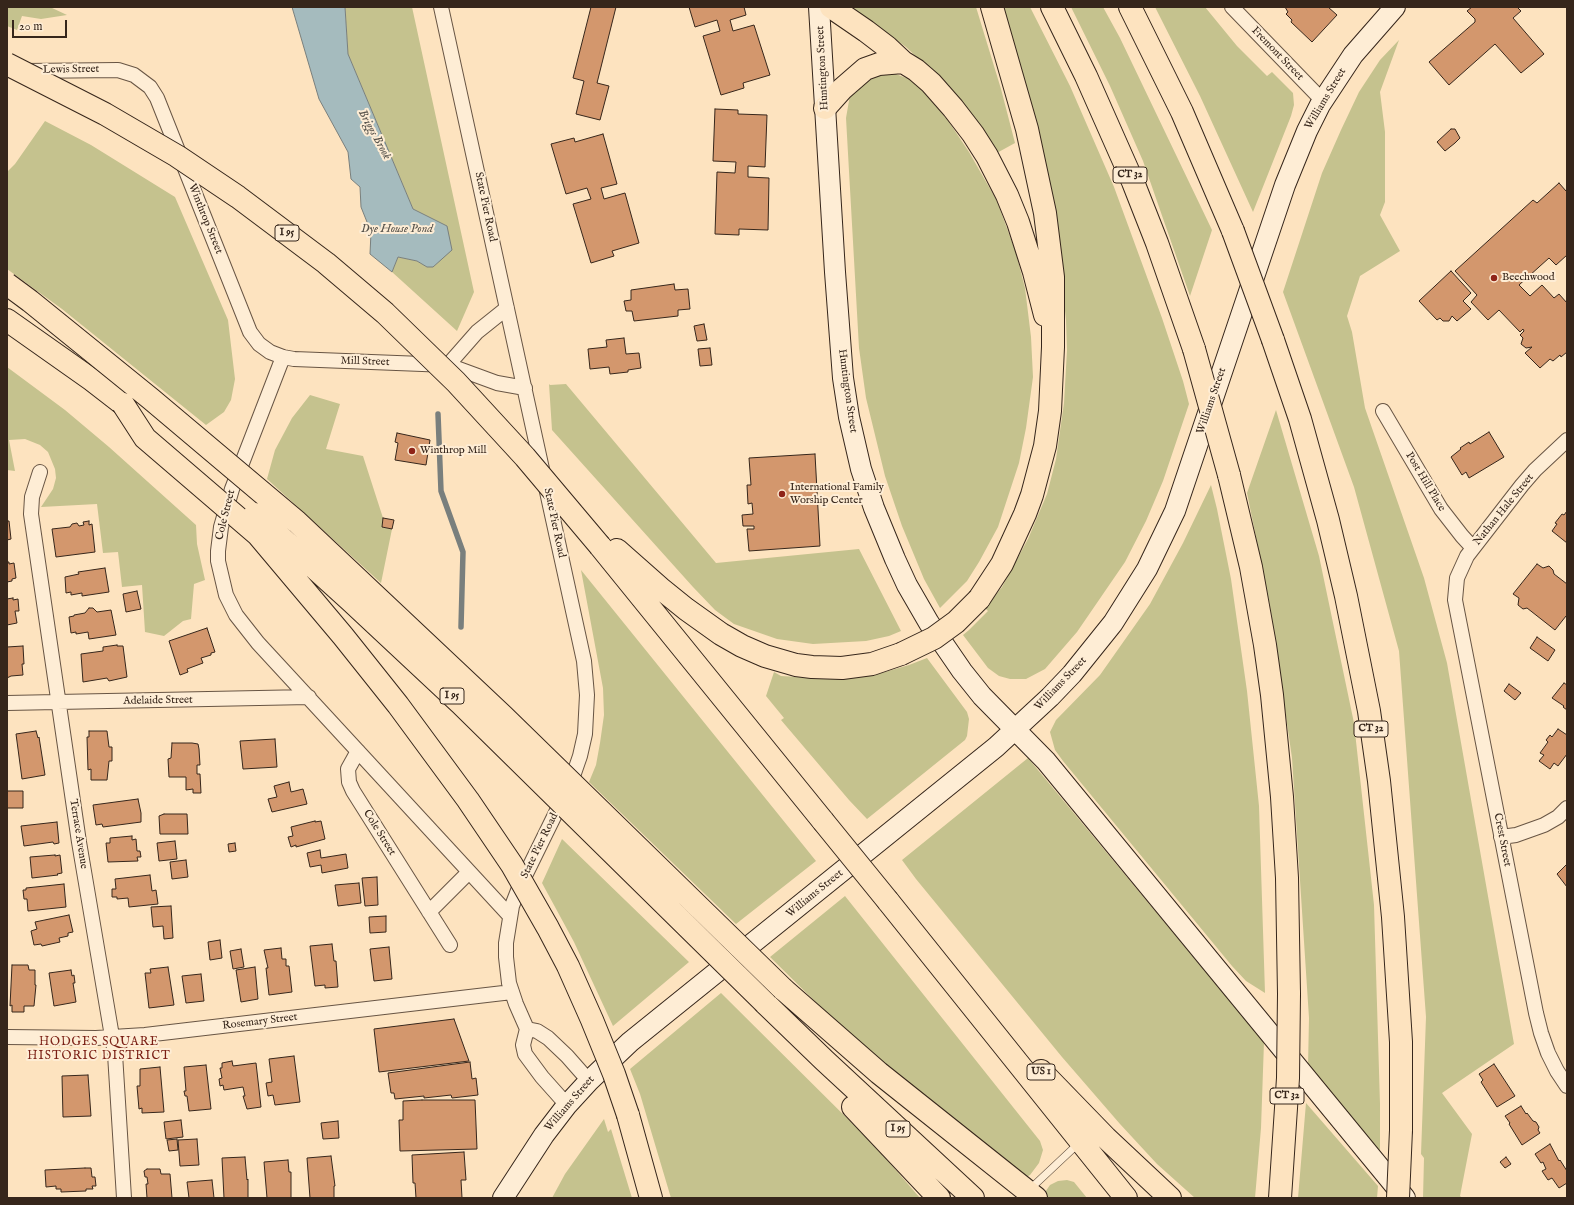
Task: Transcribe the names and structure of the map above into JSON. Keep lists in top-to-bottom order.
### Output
{
  "streets": {
    "main road": [
      "Huntington Street",
      "Williams Street",
      "CT 32",
      "I 95",
      "US 1"
    ],
    "street": [
      "Fremont Street",
      "Lewis Street",
      "State Pier Road",
      "Winthrop Street",
      "Mill Street",
      "Post Hill Place",
      "Nathan Hale Street",
      "Cole Street",
      "Adelaide Street",
      "Terrace Avenue",
      "Crest Street",
      "Rosemary Street"
    ]
  },
  "crossings": [
    ["Fremont Street", "Williams Street"],
    ["Huntington Street", "Williams Street"],
    ["Lewis Street", "Winthrop Street"],
    ["State Pier Road", "Mill Street"],
    ["State Pier Road", "Cole Street"],
    ["State Pier Road", "Rosemary Street"],
    ["Winthrop Street", "Mill Street"],
    ["Winthrop Street", "Cole Street"],
    ["I 95", "US 1"],
    ["Mill Street", "Cole Street"],
    ["Post Hill Place", "Nathan Hale Street"],
    ["Nathan Hale Street", "Crest Street"],
    ["Cole Street", "Adelaide Street"],
    ["Adelaide Street", "Terrace Avenue"],
    ["Terrace Avenue", "Rosemary Street"]
  ],
  "districts": ["HODGES SQUARE HISTORIC DISTRICT"],
  "water": ["Briggs Brook", "Dye House Pond"],
  "places": ["Beechwood", "Winthrop Mill", "International Family Worship Center"],
  "scale_bar": "20 m"
}
